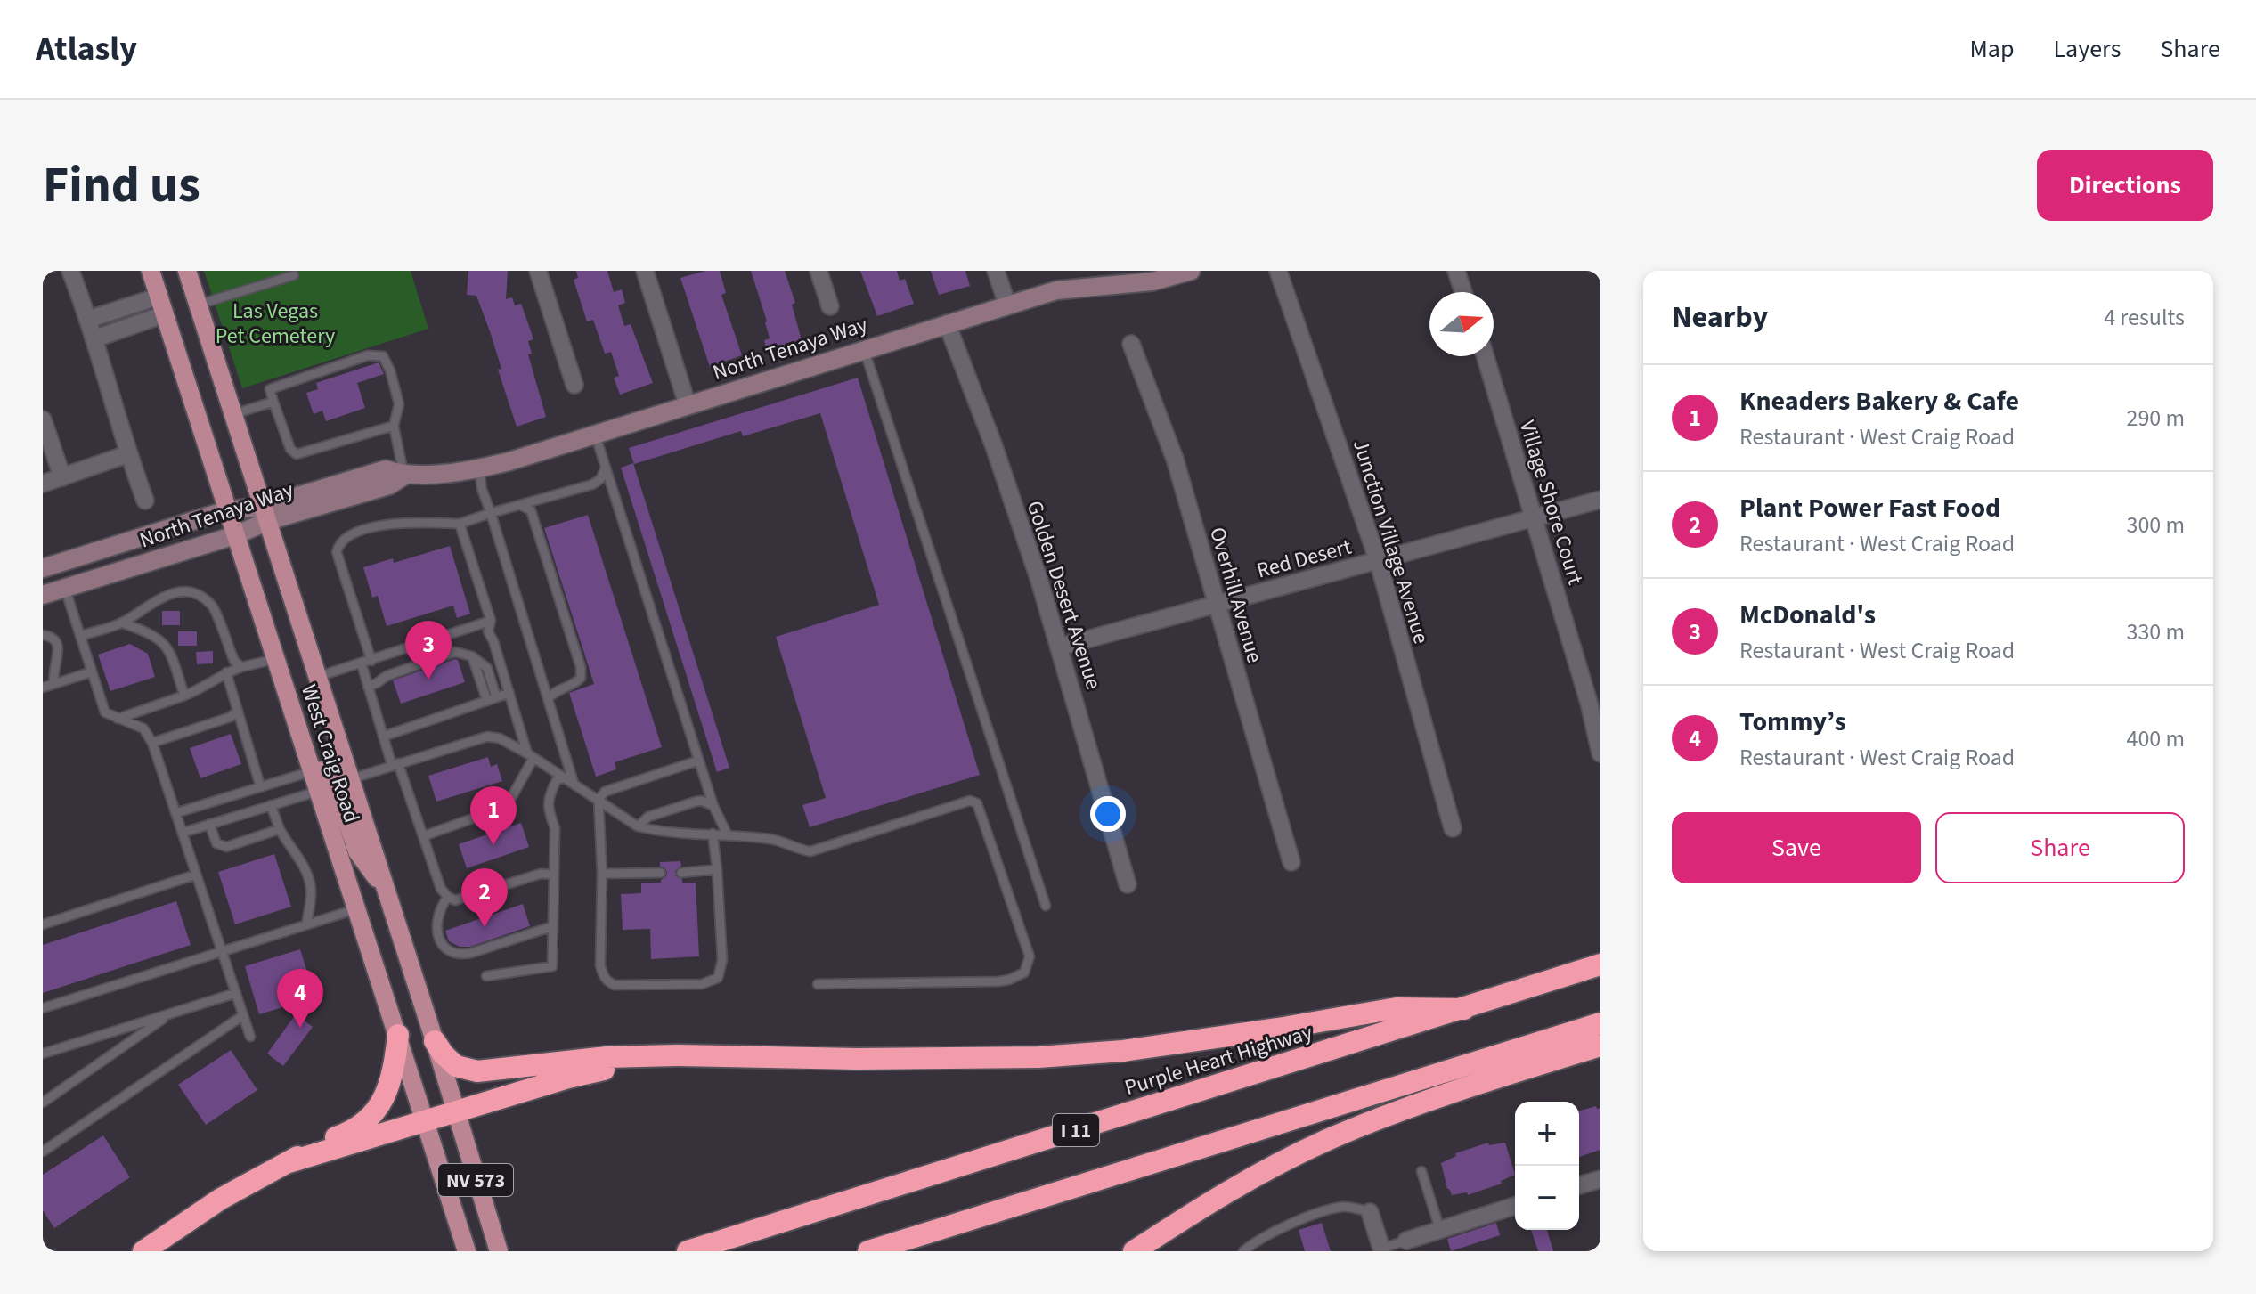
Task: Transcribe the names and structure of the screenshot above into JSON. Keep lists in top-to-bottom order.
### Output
{
  "streets": {
    "highway": ["Purple Heart Highway", "I 11"],
    "main road": ["North Tenaya Way", "West Craig Road", "NV 573"],
    "street": [
      "Village Shore Court",
      "Junction Village Avenue",
      "Red Desert",
      "Golden Desert Avenue",
      "Overhill Avenue"
    ]
  },
  "crossings": [
    ["North Tenaya Way", "Golden Desert Avenue"],
    ["North Tenaya Way", "West Craig Road"],
    ["Village Shore Court", "Red Desert"],
    ["Junction Village Avenue", "Red Desert"],
    ["Red Desert", "Golden Desert Avenue"],
    ["Red Desert", "Overhill Avenue"]
  ],
  "parks": ["Las Vegas Pet Cemetery"],
  "north": "right",
  "page": {
    "header": "Atlasly",
    "nav": ["Map", "Layers", "Share"],
    "buttons": [
      "Directions",
      ["Save", "Share"]
    ],
    "title": "Find us",
    "heading": ["Nearby", "4 results"],
    "list": [
      {
        "mark": "1",
        "name": "Kneaders Bakery & Cafe",
        "note": "Restaurant · West Craig Road",
        "value": "290 m"
      },
      {
        "mark": "2",
        "name": "Plant Power Fast Food",
        "note": "Restaurant · West Craig Road",
        "value": "300 m"
      },
      {
        "mark": "3",
        "name": "McDonald's",
        "note": "Restaurant · West Craig Road",
        "value": "330 m"
      },
      {
        "mark": "4",
        "name": "Tommy’s",
        "note": "Restaurant · West Craig Road",
        "value": "400 m"
      }
    ],
    "pins": [
      "3",
      "1",
      "2",
      "4"
    ],
    "map_buttons": ["+", "−"]
  }
}
